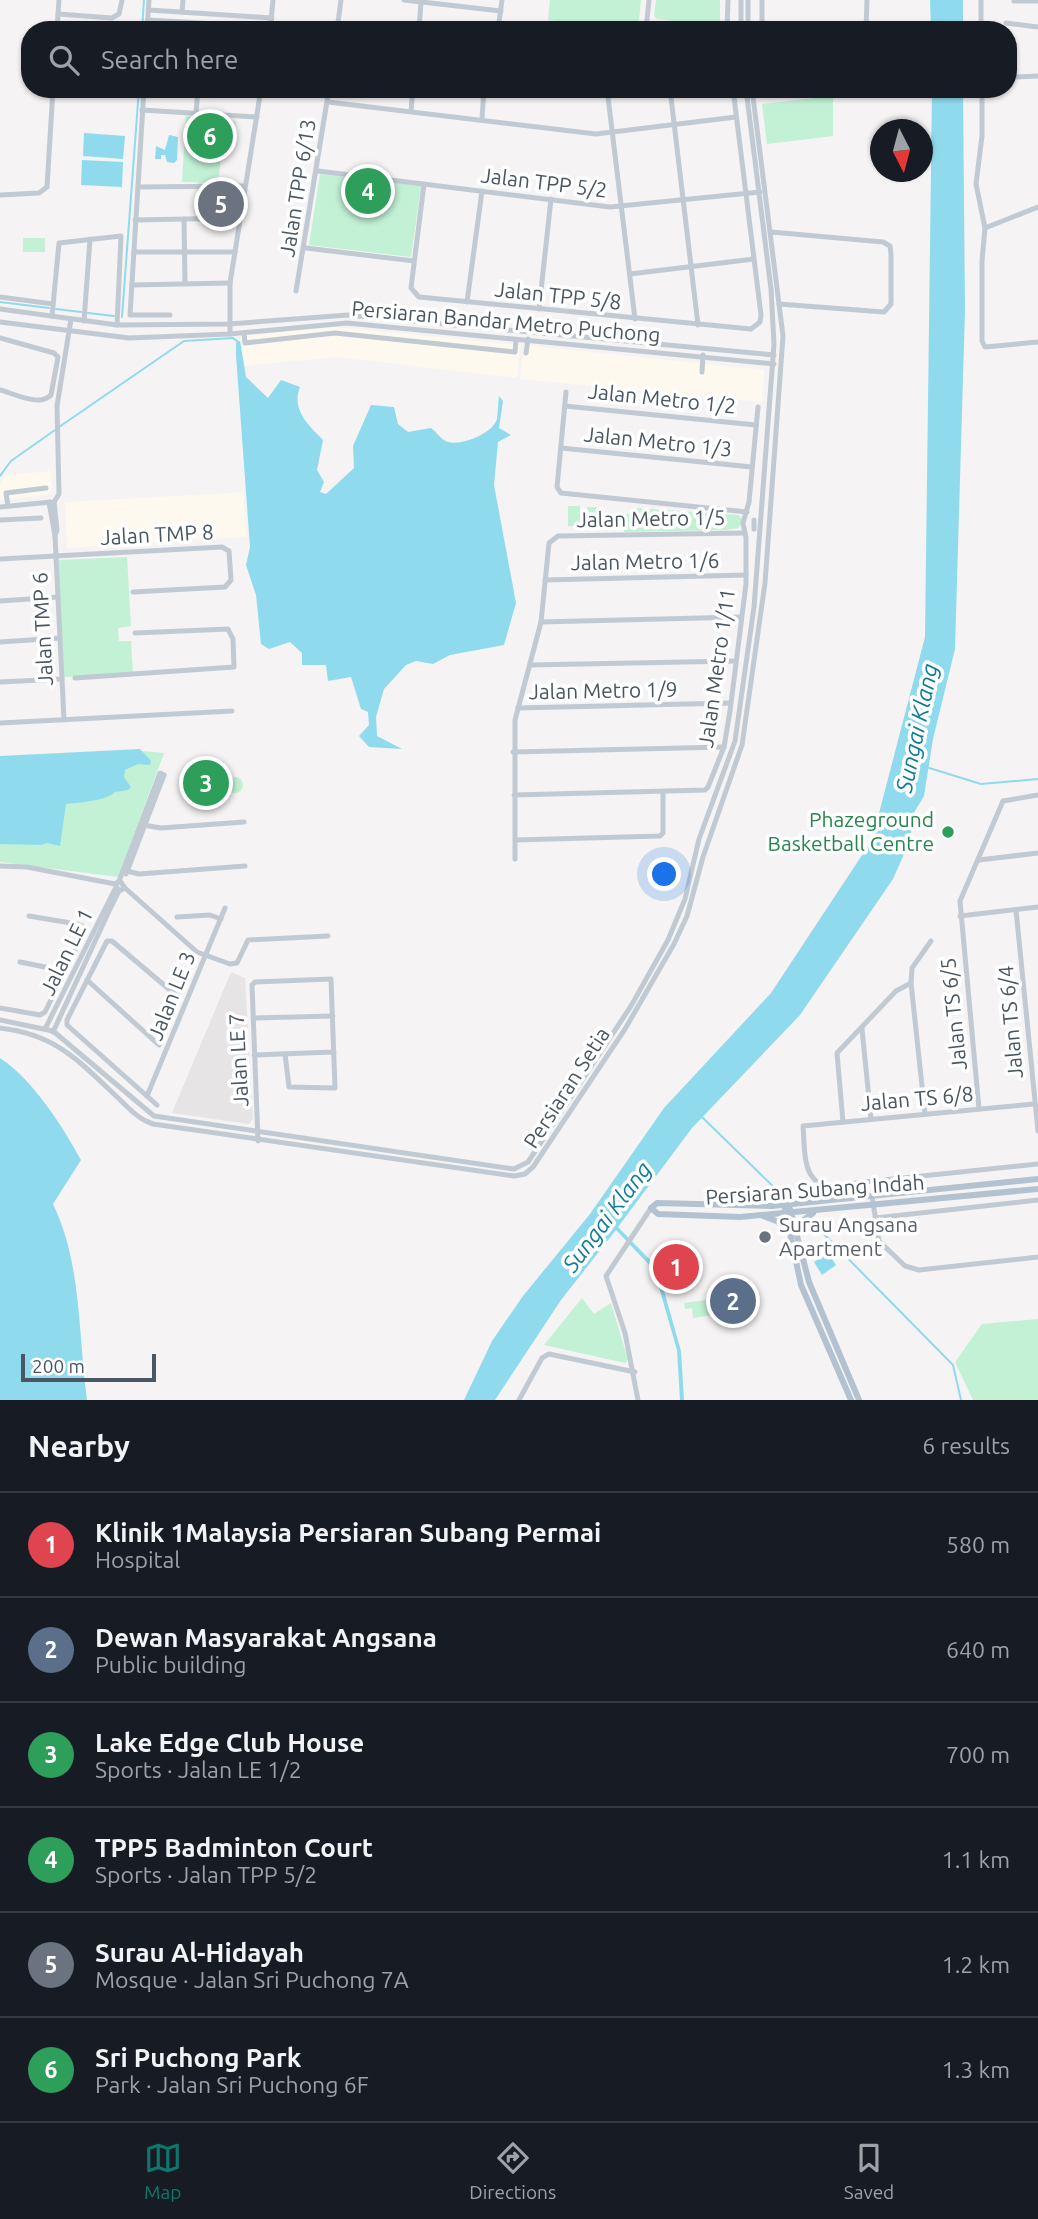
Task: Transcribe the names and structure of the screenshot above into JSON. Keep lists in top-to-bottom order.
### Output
{
  "streets": {
    "main road": ["Persiaran Subang Indah"],
    "street": [
      "Jalan TPP 5/2",
      "Jalan TPP 6/13",
      "Jalan TPP 5/8",
      "Persiaran Bandar Metro Puchong",
      "Jalan Metro 1/2",
      "Jalan Metro 1/3",
      "Jalan Metro 1/5",
      "Jalan TMP 8",
      "Jalan Metro 1/6",
      "Jalan TMP 6",
      "Jalan Metro 1/11",
      "Jalan Metro 1/9",
      "Jalan LE 1",
      "Jalan LE 3",
      "Jalan TS 6/5",
      "Jalan TS 6/4",
      "Jalan LE 7",
      "Persiaran Setia",
      "Jalan TS 6/8"
    ]
  },
  "crossings": [
    ["Jalan TPP 5/2", "Jalan TPP 6/13"],
    ["Jalan TPP 5/2", "Persiaran Setia"],
    ["Persiaran Bandar Metro Puchong", "Jalan TMP 6"],
    ["Persiaran Bandar Metro Puchong", "Persiaran Setia"],
    ["Jalan Metro 1/2", "Jalan Metro 1/11"],
    ["Jalan Metro 1/3", "Jalan Metro 1/11"],
    ["Jalan Metro 1/5", "Jalan Metro 1/6"],
    ["Jalan Metro 1/5", "Jalan Metro 1/11"],
    ["Jalan TMP 8", "Jalan TMP 6"],
    ["Jalan Metro 1/6", "Jalan Metro 1/11"],
    ["Jalan Metro 1/11", "Jalan Metro 1/9"],
    ["Jalan LE 1", "Persiaran Setia"],
    ["Jalan TS 6/5", "Jalan TS 6/8"],
    ["Jalan TS 6/4", "Jalan TS 6/8"],
    ["Jalan LE 7", "Persiaran Setia"]
  ],
  "water": ["Sungai Klang"],
  "places": ["Phazeground Basketball Centre", "Surau Angsana Apartment"],
  "scale_bar": "200 m",
  "north": "bottom",
  "page": {
    "search": "Search here",
    "pins": [
      "6",
      "4",
      "5",
      "3",
      "1",
      "2"
    ],
    "scale": "200 m",
    "heading": ["Nearby", "6 results"],
    "list": [
      {
        "mark": "1",
        "name": "Klinik 1Malaysia Persiaran Subang Permai",
        "note": "Hospital",
        "value": "580 m"
      },
      {
        "mark": "2",
        "name": "Dewan Masyarakat Angsana",
        "note": "Public building",
        "value": "640 m"
      },
      {
        "mark": "3",
        "name": "Lake Edge Club House",
        "note": "Sports · Jalan LE 1/2",
        "value": "700 m"
      },
      {
        "mark": "4",
        "name": "TPP5 Badminton Court",
        "note": "Sports · Jalan TPP 5/2",
        "value": "1.1 km"
      },
      {
        "mark": "5",
        "name": "Surau Al-Hidayah",
        "note": "Mosque · Jalan Sri Puchong 7A",
        "value": "1.2 km"
      },
      {
        "mark": "6",
        "name": "Sri Puchong Park",
        "note": "Park · Jalan Sri Puchong 6F",
        "value": "1.3 km"
      }
    ],
    "nav": ["Map", "Directions", "Saved"]
  }
}
